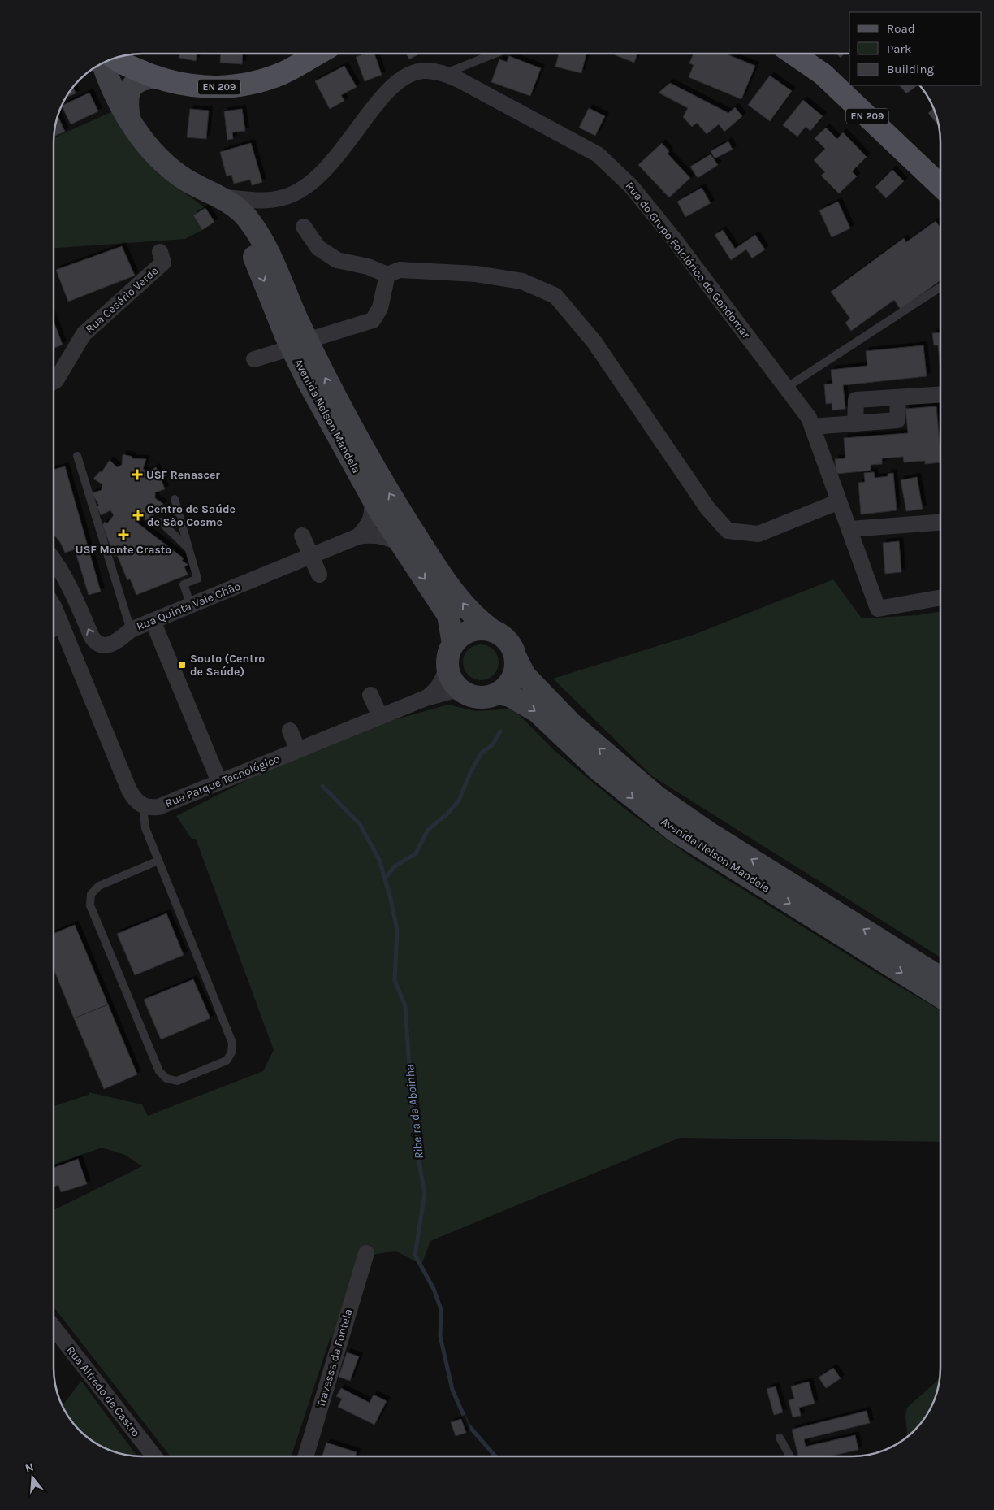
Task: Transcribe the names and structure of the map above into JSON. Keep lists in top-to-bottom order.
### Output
{
  "streets": {
    "main road": ["EN 209", "Avenida Nelson Mandela"],
    "street": [
      "Rua do Grupo Folclórico de Gondomar",
      "Rua Cesário Verde",
      "Rua Quinta Vale Chão",
      "Rua Parque Tecnológico",
      "Travessa da Fontela",
      "Rua Alfredo de Castro"
    ]
  },
  "crossings": [
    ["Rua do Grupo Folclórico de Gondomar", "Avenida Nelson Mandela"],
    ["Avenida Nelson Mandela", "Rua Quinta Vale Chão"],
    ["Avenida Nelson Mandela", "Rua Parque Tecnológico"]
  ],
  "water": ["Ribeira da Aboinha"],
  "places": {
    "health": ["USF Renascer", "Centro de Saúde de São Cosme", "USF Monte Crasto"],
    "transit": ["Souto (Centro de Saúde)"]
  },
  "legend": ["Road", "Park", "Building"],
  "north": "top"
}
